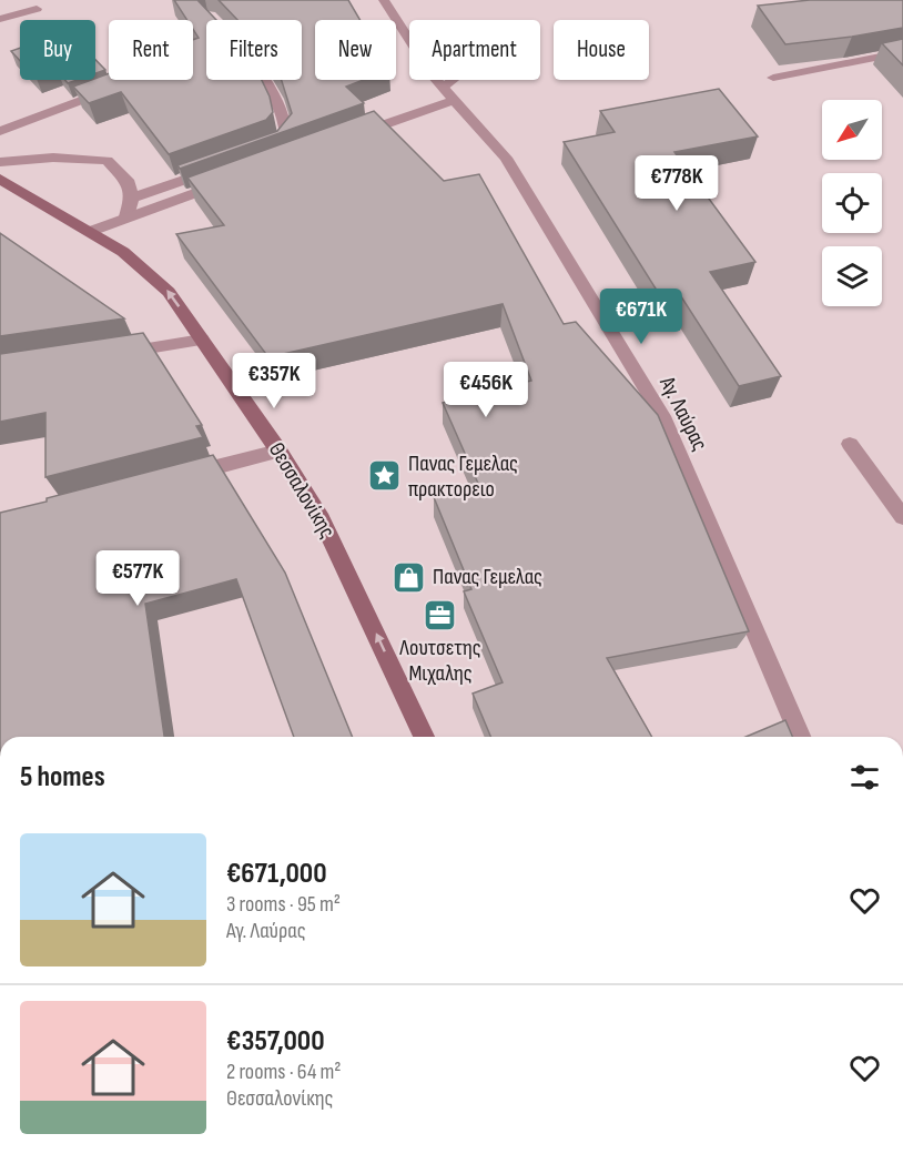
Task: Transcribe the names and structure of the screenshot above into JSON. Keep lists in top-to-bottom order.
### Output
{
  "streets": {
    "street": ["Αγ. Λαύρας", "Θεσσαλονίκης"]
  },
  "one_way": ["Θεσσαλονίκης"],
  "places": {
    "place": ["Πανας Γεμελας πρακτορειο"],
    "shop": ["Πανας Γεμελας"],
    "office": ["Λουτσετης Μιχαλης"]
  },
  "north": "bottom left",
  "page": {
    "chip": [
      "Buy",
      "Rent",
      "Filters",
      "New",
      "Apartment",
      "House"
    ],
    "price": [
      "€778K",
      "€671K",
      "€357K",
      "€456K",
      "€577K"
    ],
    "heading": "5 homes",
    "list": [
      {
        "name": "€671,000",
        "note": "3 rooms · 95 m² · Αγ. Λαύρας"
      },
      {
        "name": "€357,000",
        "note": "2 rooms · 64 m² · Θεσσαλονίκης"
      }
    ]
  }
}
